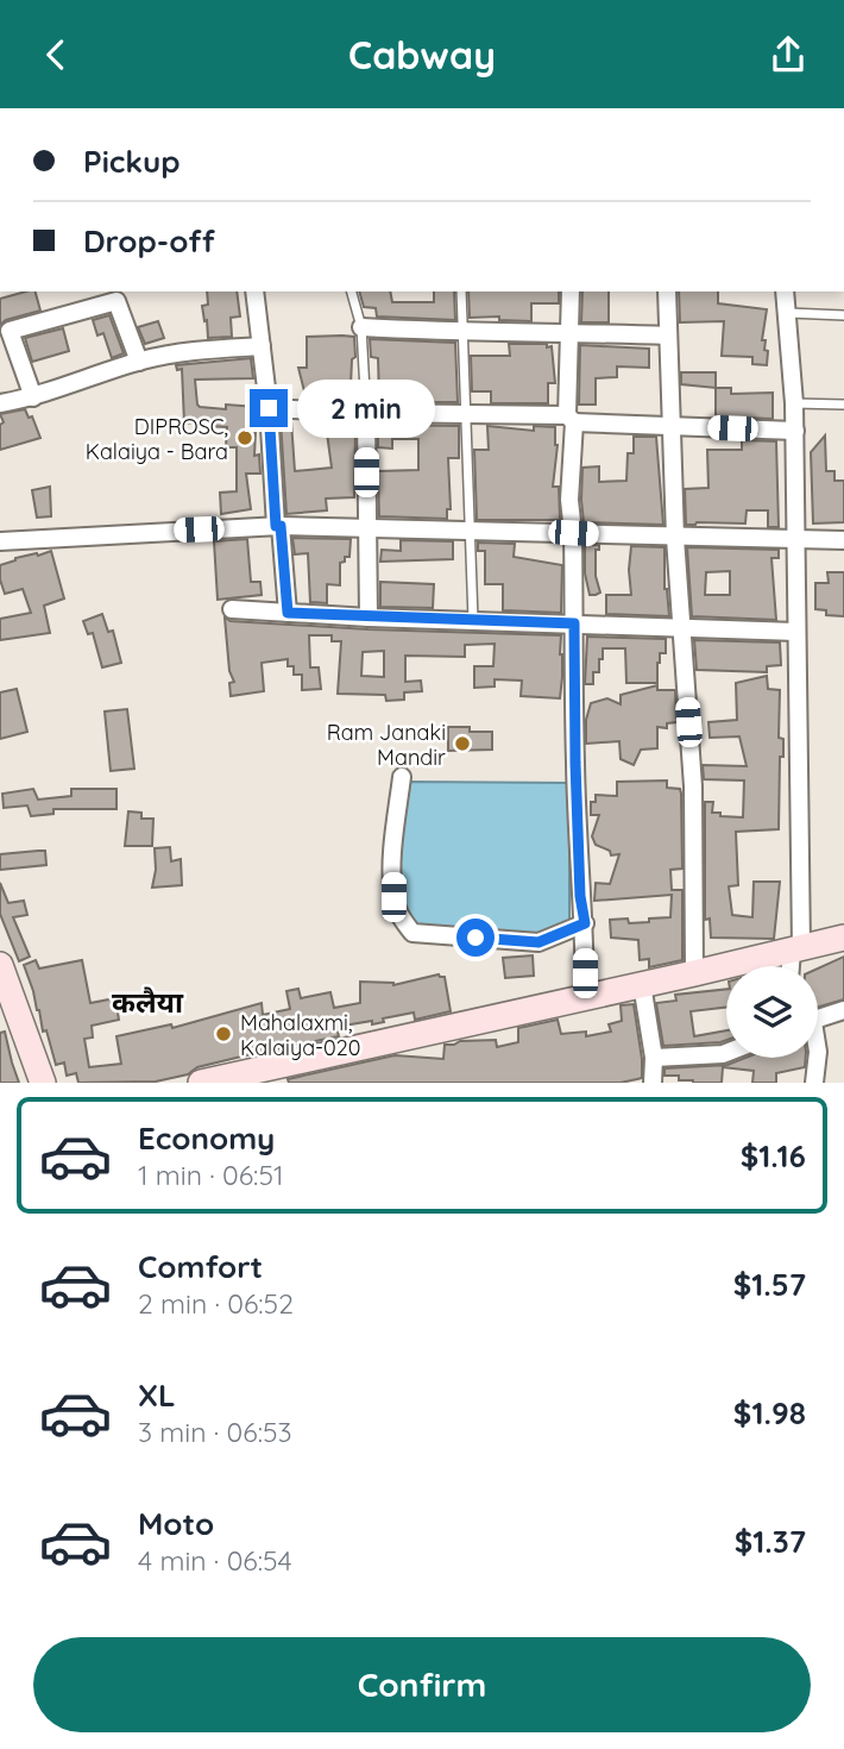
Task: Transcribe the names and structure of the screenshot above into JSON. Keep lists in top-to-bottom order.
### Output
{
  "districts": ["कलैया"],
  "places": ["DIPROSC, Kalaiya - Bara", "Ram Janaki Mandir", "Mahalaxmi, Kalaiya-020"],
  "page": {
    "header": "Cabway",
    "banner": ["Pickup", "Drop-off"],
    "bubble": "2 min",
    "list": [
      {
        "name": "Economy",
        "note": "1 min · 06:51",
        "value": "$1.16"
      },
      {
        "name": "Comfort",
        "note": "2 min · 06:52",
        "value": "$1.57"
      },
      {
        "name": "XL",
        "note": "3 min · 06:53",
        "value": "$1.98"
      },
      {
        "name": "Moto",
        "note": "4 min · 06:54",
        "value": "$1.37"
      }
    ],
    "buttons": "Confirm"
  }
}
